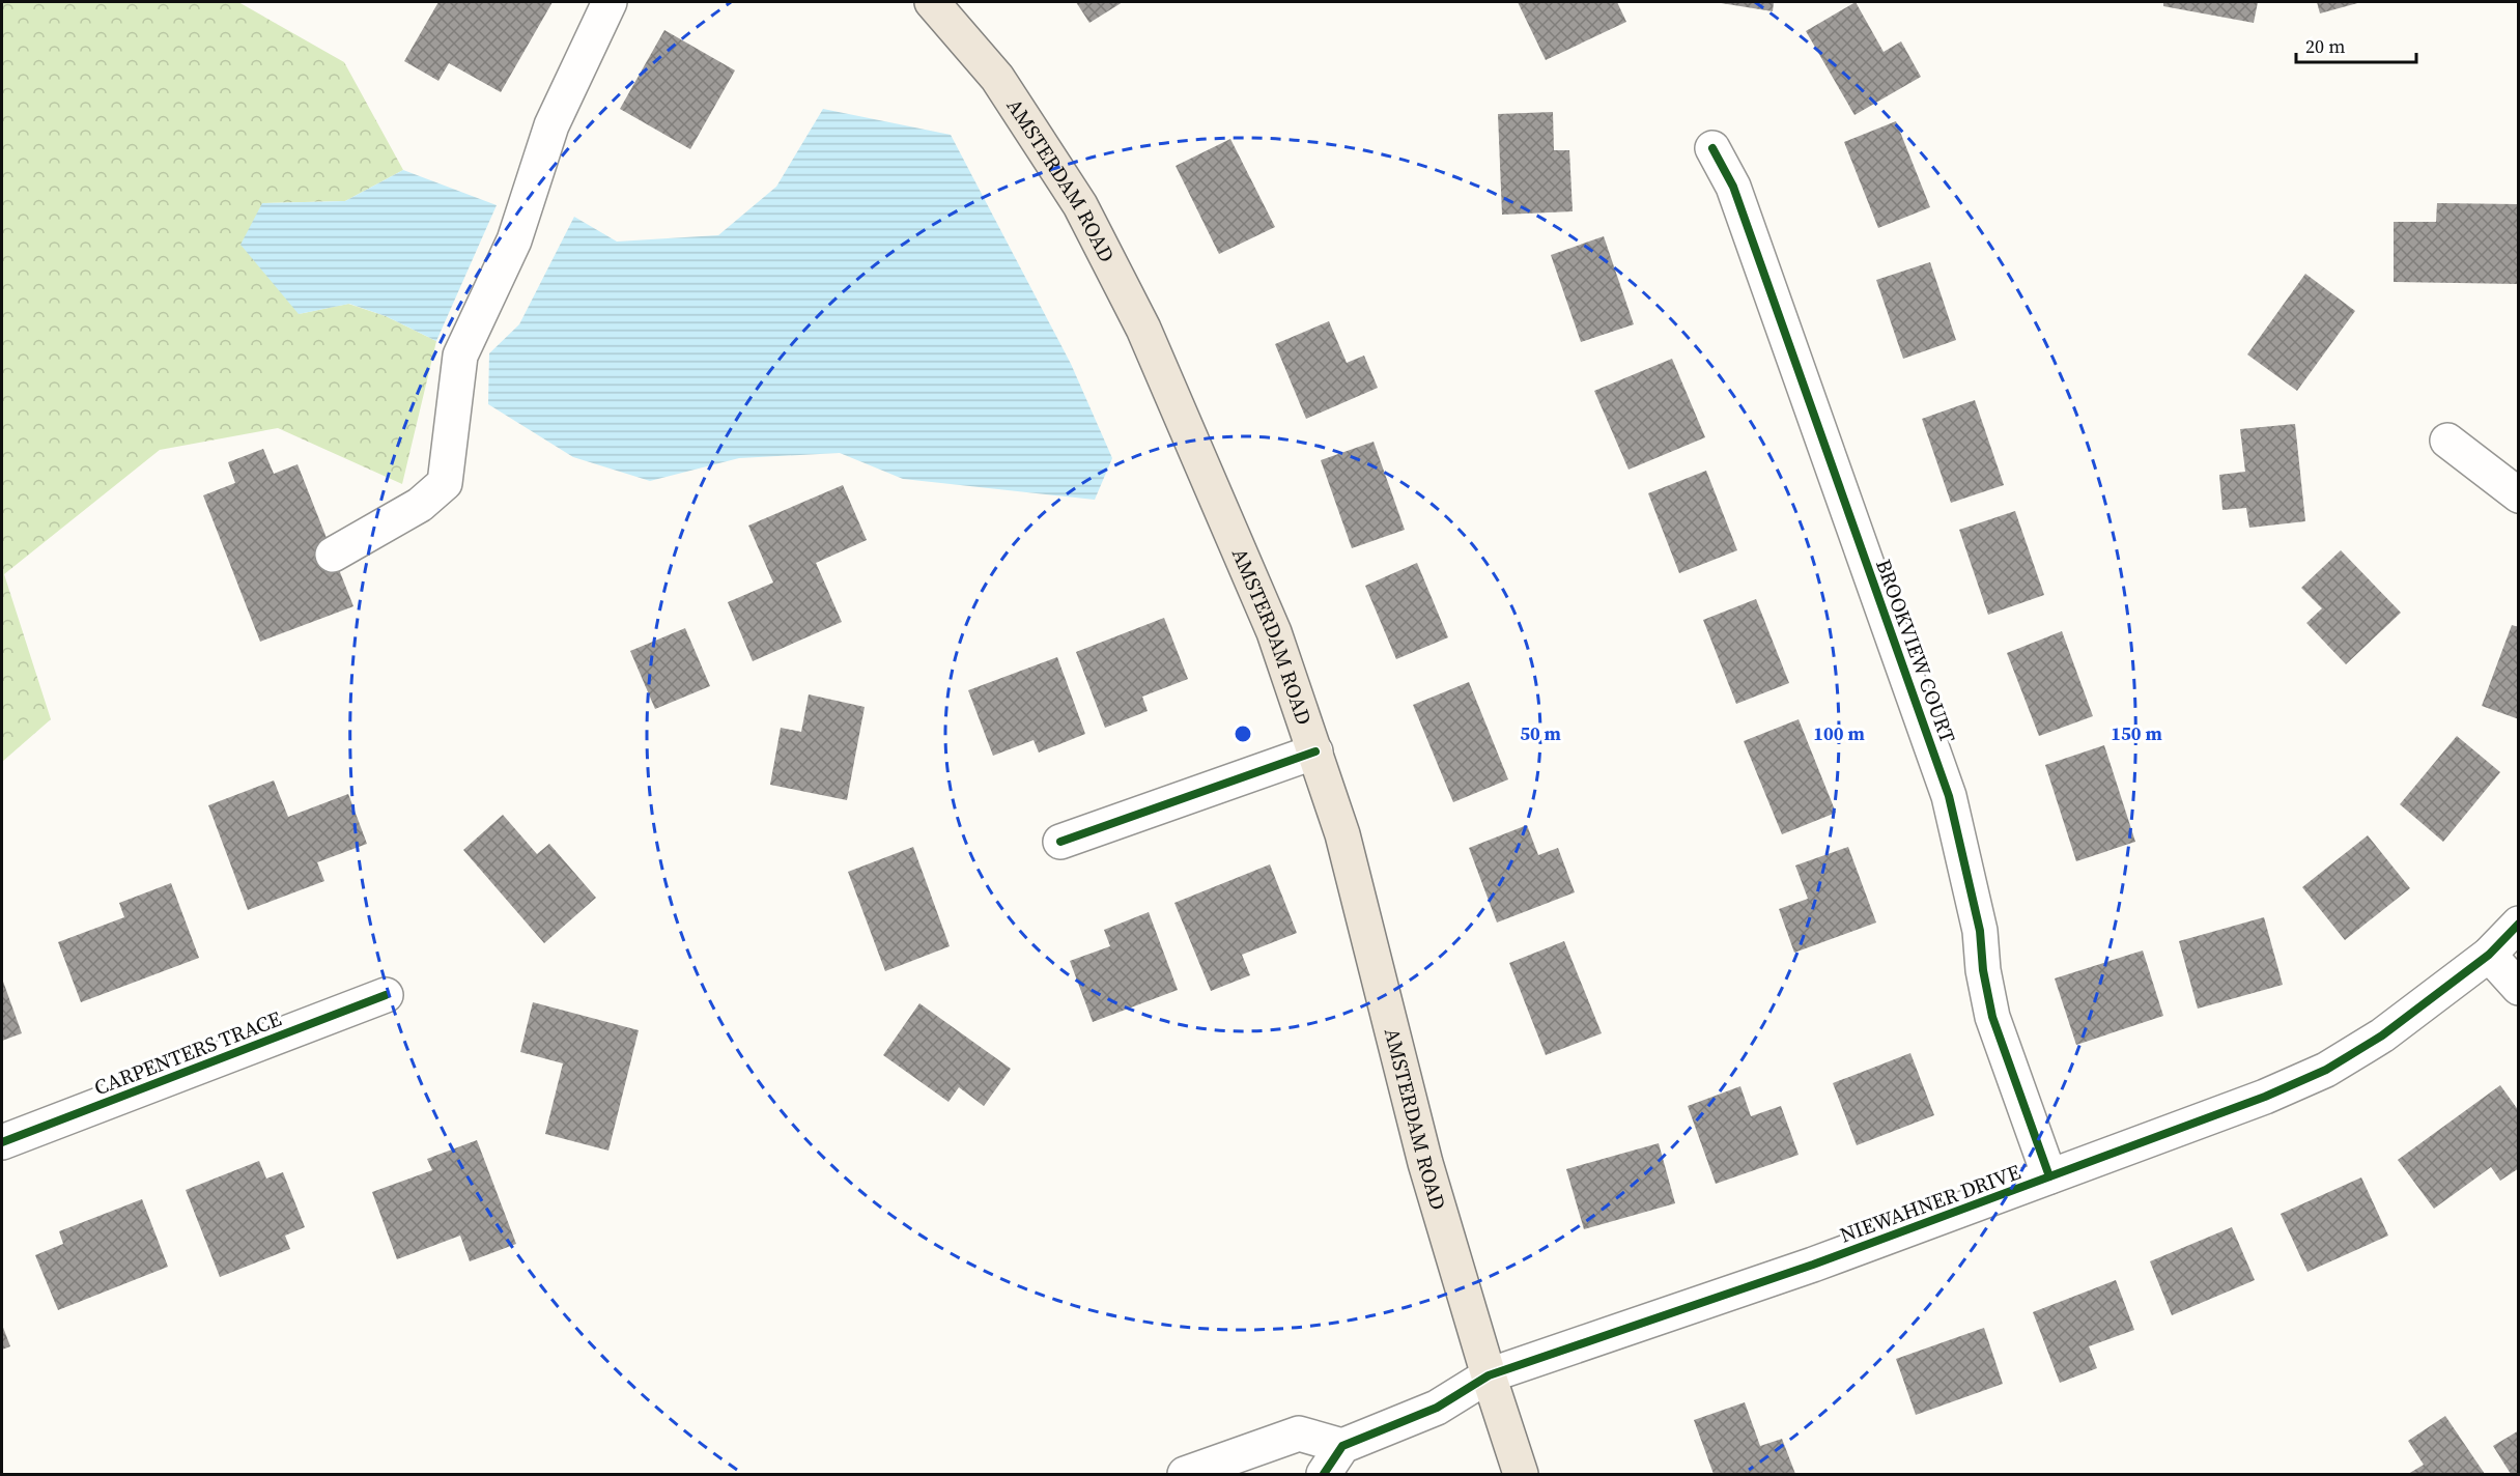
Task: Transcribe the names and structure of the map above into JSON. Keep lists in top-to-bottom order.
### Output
{
  "streets": {
    "main road": ["AMSTERDAM ROAD"],
    "street": ["BROOKVIEW COURT", "CARPENTERS TRACE", "NIEWAHNER DRIVE"]
  },
  "crossings": [
    ["AMSTERDAM ROAD", "NIEWAHNER DRIVE"],
    ["BROOKVIEW COURT", "NIEWAHNER DRIVE"]
  ],
  "scale_bar": "20 m",
  "rings": ["50 m", "100 m", "150 m"]
}
